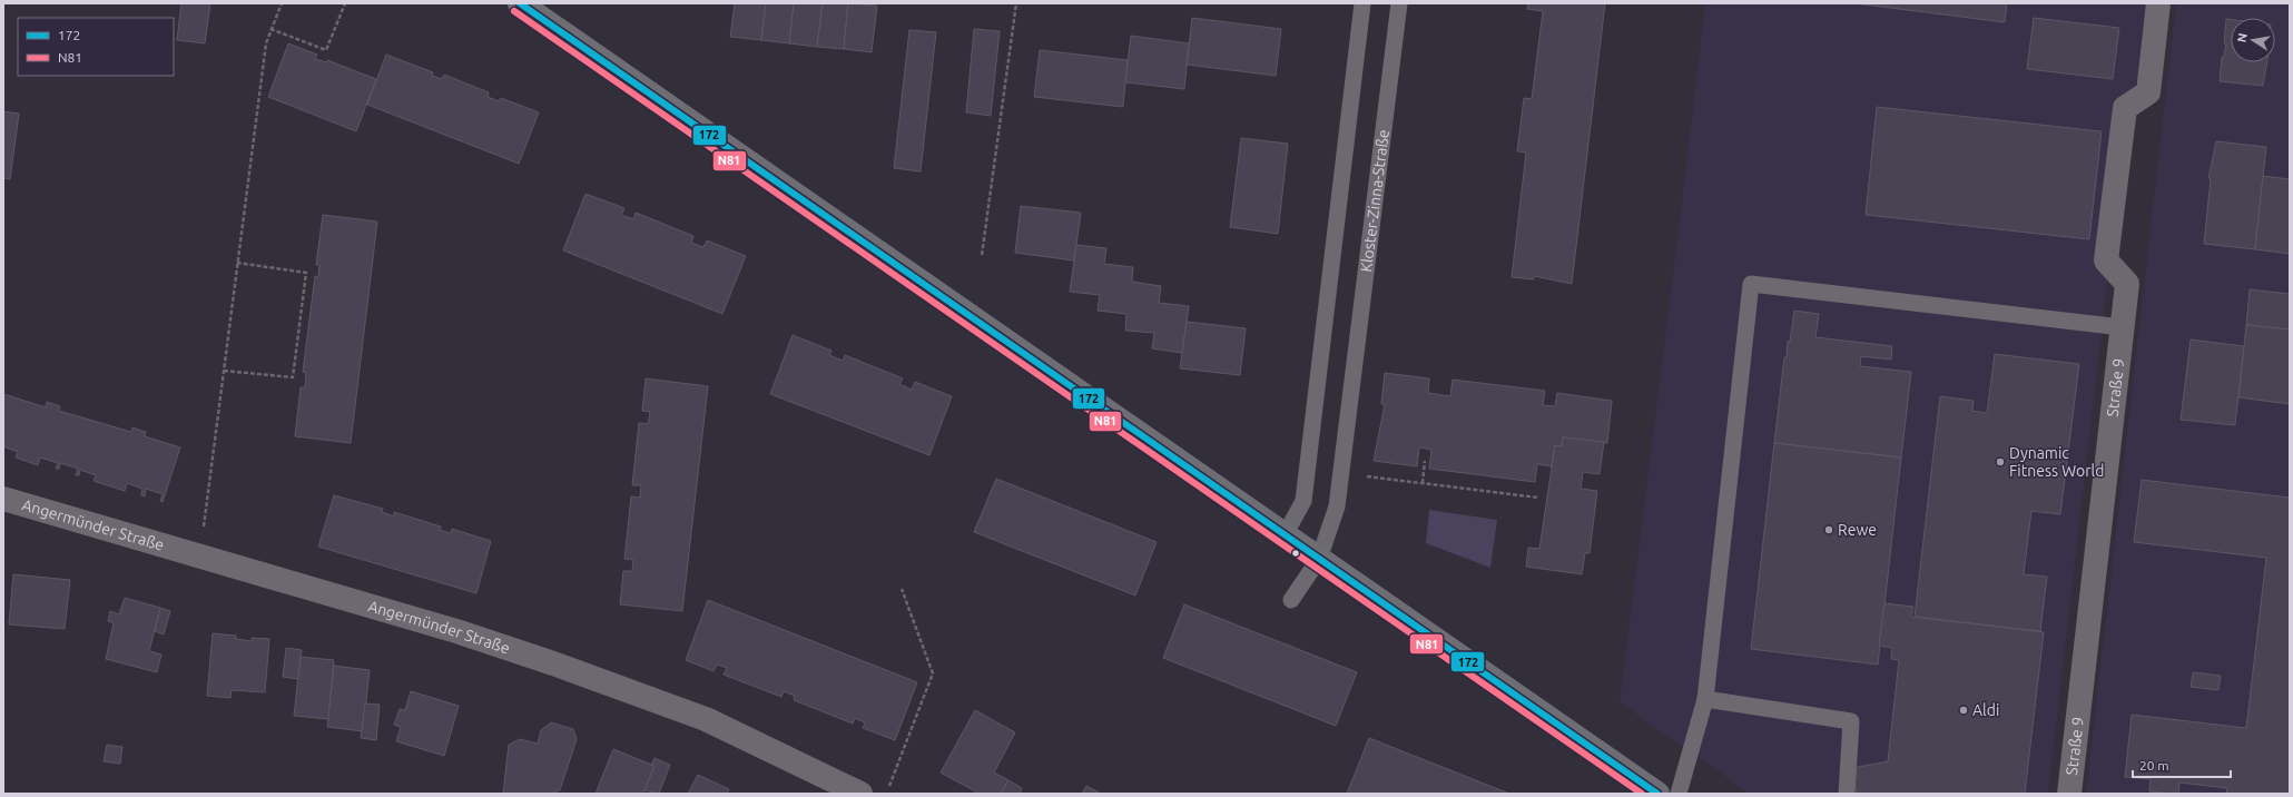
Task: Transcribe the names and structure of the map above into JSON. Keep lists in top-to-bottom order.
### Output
{
  "streets": {
    "street": ["Straße 9", "Angermünder Straße"],
    "lane": ["Kloster-Zinna-Straße"]
  },
  "places": ["Dynamic Fitness World", "Rewe", "Aldi"],
  "lines": ["transit line 172", "transit line N81"],
  "legend": ["172", "N81"],
  "scale_bar": "20 m",
  "north": "left"
}
